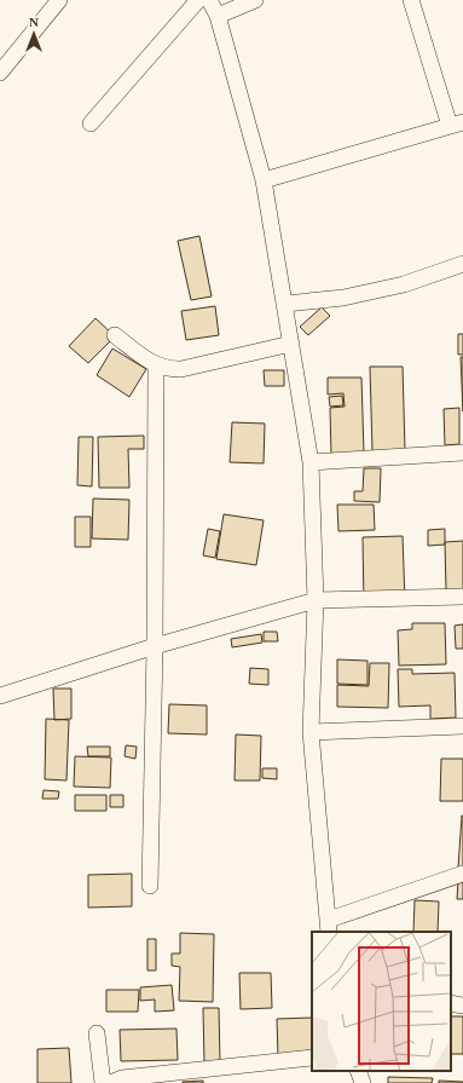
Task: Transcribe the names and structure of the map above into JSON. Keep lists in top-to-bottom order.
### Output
{
  "north": "top"
}
